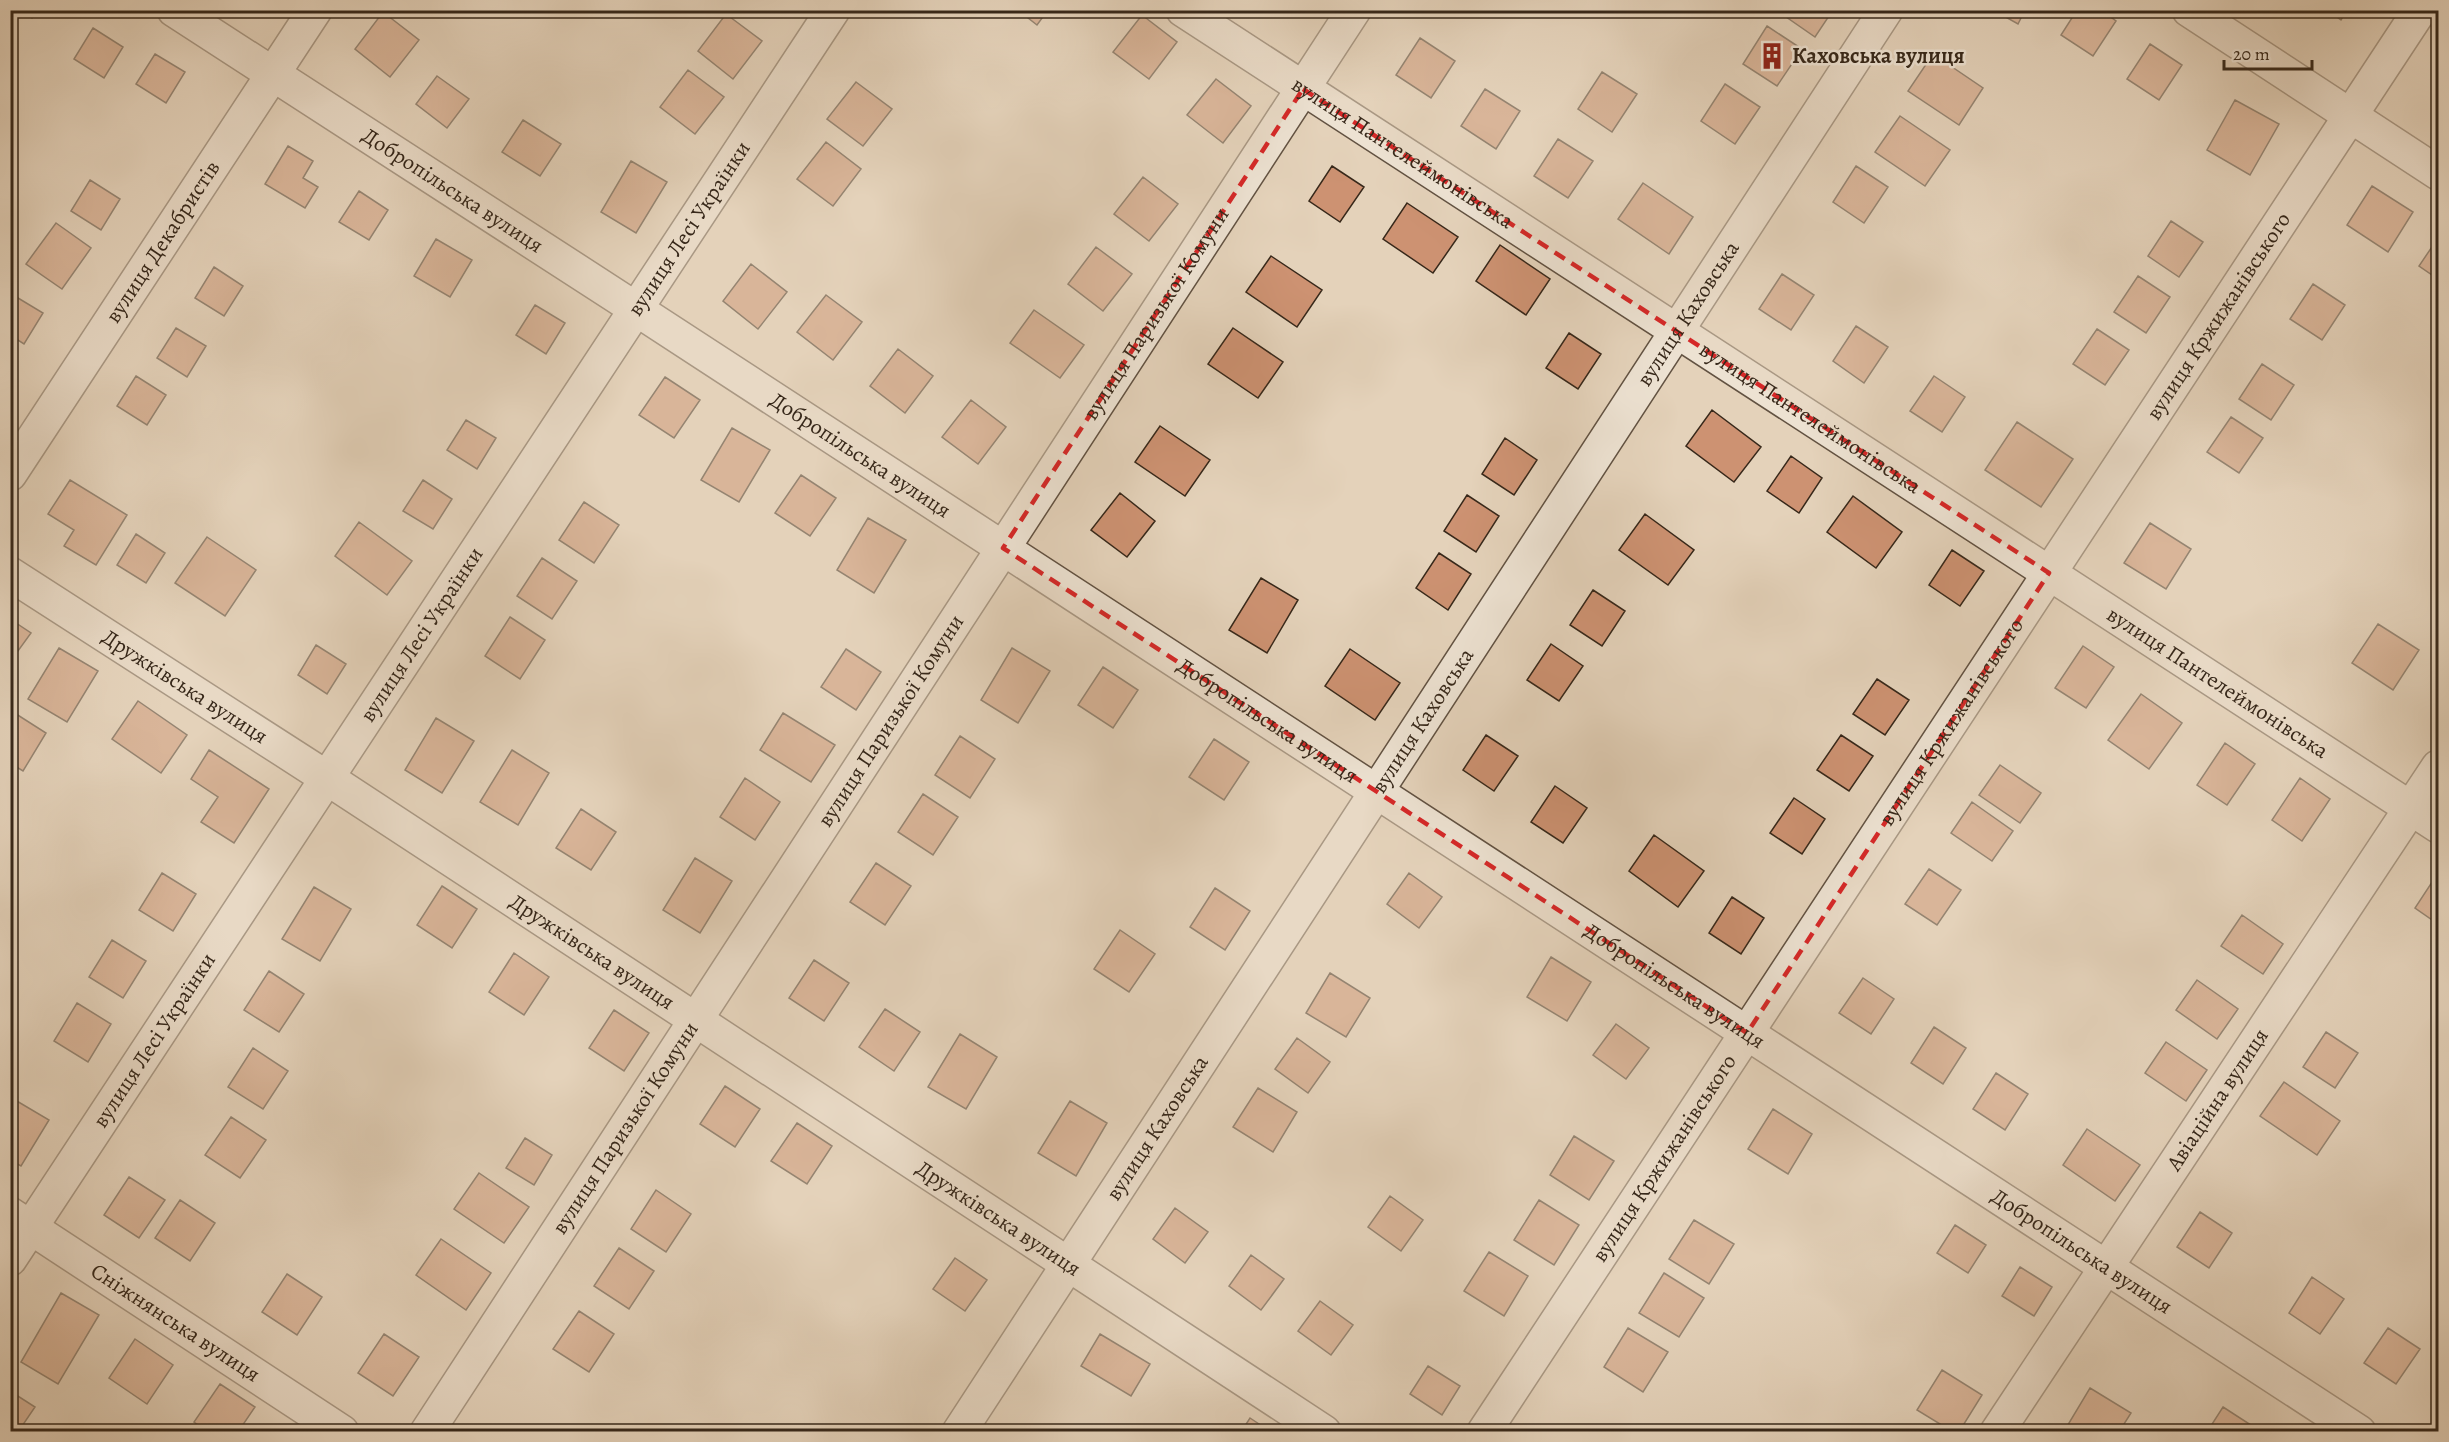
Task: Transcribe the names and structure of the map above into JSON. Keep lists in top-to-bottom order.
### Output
{
  "streets": {
    "street": [
      "вулиця Пантелеймонівська",
      "Добропільська вулиця",
      "вулиця Лесі Українки",
      "вулиця Декабристів",
      "вулиця Паризької Комуни",
      "вулиця Каховська",
      "вулиця Кржижанівського",
      "Дружківська вулиця",
      "Авіаційна вулиця",
      "Сніжнянська вулиця"
    ]
  },
  "crossings": [
    ["вулиця Пантелеймонівська", "вулиця Паризької Комуни"],
    ["вулиця Пантелеймонівська", "вулиця Каховська"],
    ["вулиця Пантелеймонівська", "вулиця Кржижанівського"],
    ["вулиця Пантелеймонівська", "Авіаційна вулиця"],
    ["Добропільська вулиця", "вулиця Лесі Українки"],
    ["Добропільська вулиця", "вулиця Декабристів"],
    ["Добропільська вулиця", "вулиця Паризької Комуни"],
    ["Добропільська вулиця", "вулиця Каховська"],
    ["Добропільська вулиця", "вулиця Кржижанівського"],
    ["Добропільська вулиця", "Авіаційна вулиця"],
    ["вулиця Лесі Українки", "Дружківська вулиця"],
    ["вулиця Лесі Українки", "Сніжнянська вулиця"],
    ["вулиця Паризької Комуни", "Дружківська вулиця"],
    ["вулиця Каховська", "Дружківська вулиця"]
  ],
  "places": {
    "building": ["Каховська вулиця"]
  },
  "scale_bar": "20 m"
}
